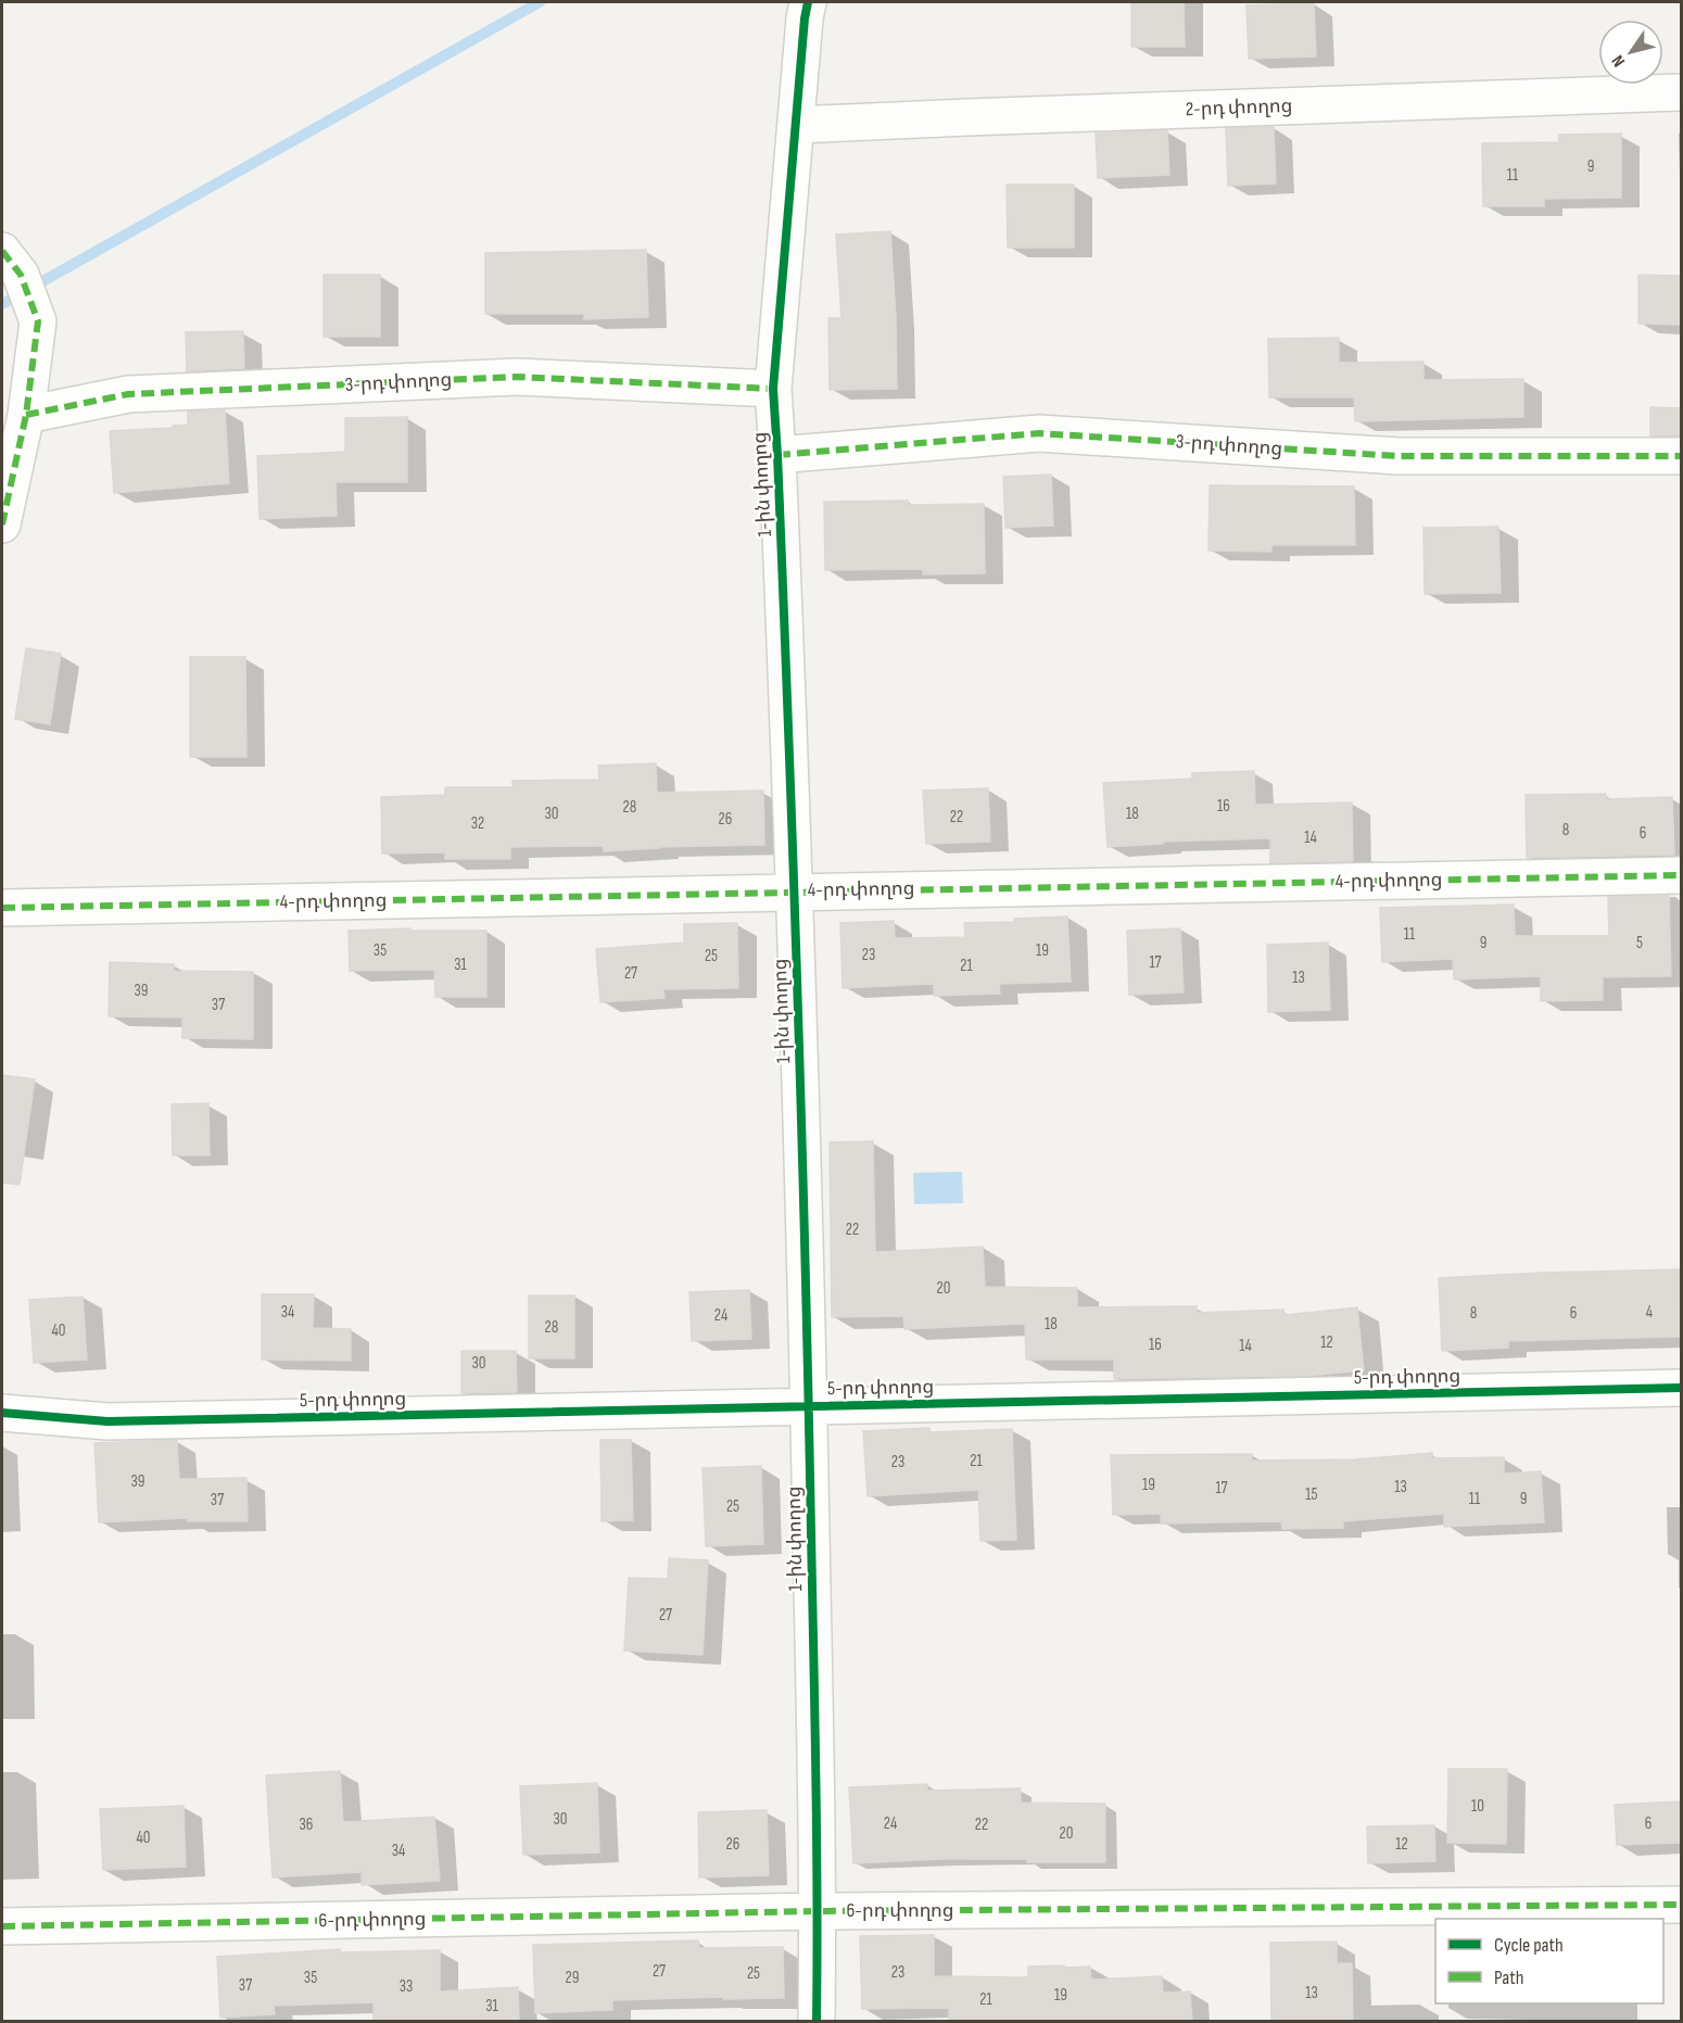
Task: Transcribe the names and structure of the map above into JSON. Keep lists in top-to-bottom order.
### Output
{
  "streets": {
    "street": [
      "2-րդ փողոց",
      "3-րդ փողոց",
      "1-ին փողոց",
      "4-րդ փողոց",
      "5-րդ փողոց",
      "6-րդ փողոց"
    ]
  },
  "crossings": [
    ["2-րդ փողոց", "1-ին փողոց"],
    ["3-րդ փողոց", "1-ին փողոց"],
    ["1-ին փողոց", "4-րդ փողոց"],
    ["1-ին փողոց", "5-րդ փողոց"],
    ["1-ին փողոց", "6-րդ փողոց"]
  ],
  "house_numbers": [
    "9",
    "11",
    "16",
    "28",
    "30",
    "18",
    "22",
    "26",
    "32",
    "8",
    "6",
    "14",
    "11",
    "9",
    "5",
    "35",
    "19",
    "23",
    "25",
    "17",
    "31",
    "21",
    "27",
    "13",
    "39",
    "37",
    "22",
    "20",
    "34",
    "4",
    "8",
    "6",
    "24",
    "18",
    "28",
    "40",
    "12",
    "16",
    "14",
    "30",
    "21",
    "23",
    "39",
    "19",
    "13",
    "17",
    "15",
    "11",
    "9",
    "37",
    "25",
    "27",
    "10",
    "30",
    "24",
    "6",
    "36",
    "22",
    "20",
    "40",
    "26",
    "12",
    "34",
    "27",
    "23",
    "25",
    "35",
    "29",
    "37",
    "33",
    "13",
    "19",
    "21",
    "31"
  ],
  "legend": ["Cycle path", "Path"],
  "north": "bottom left"
}
